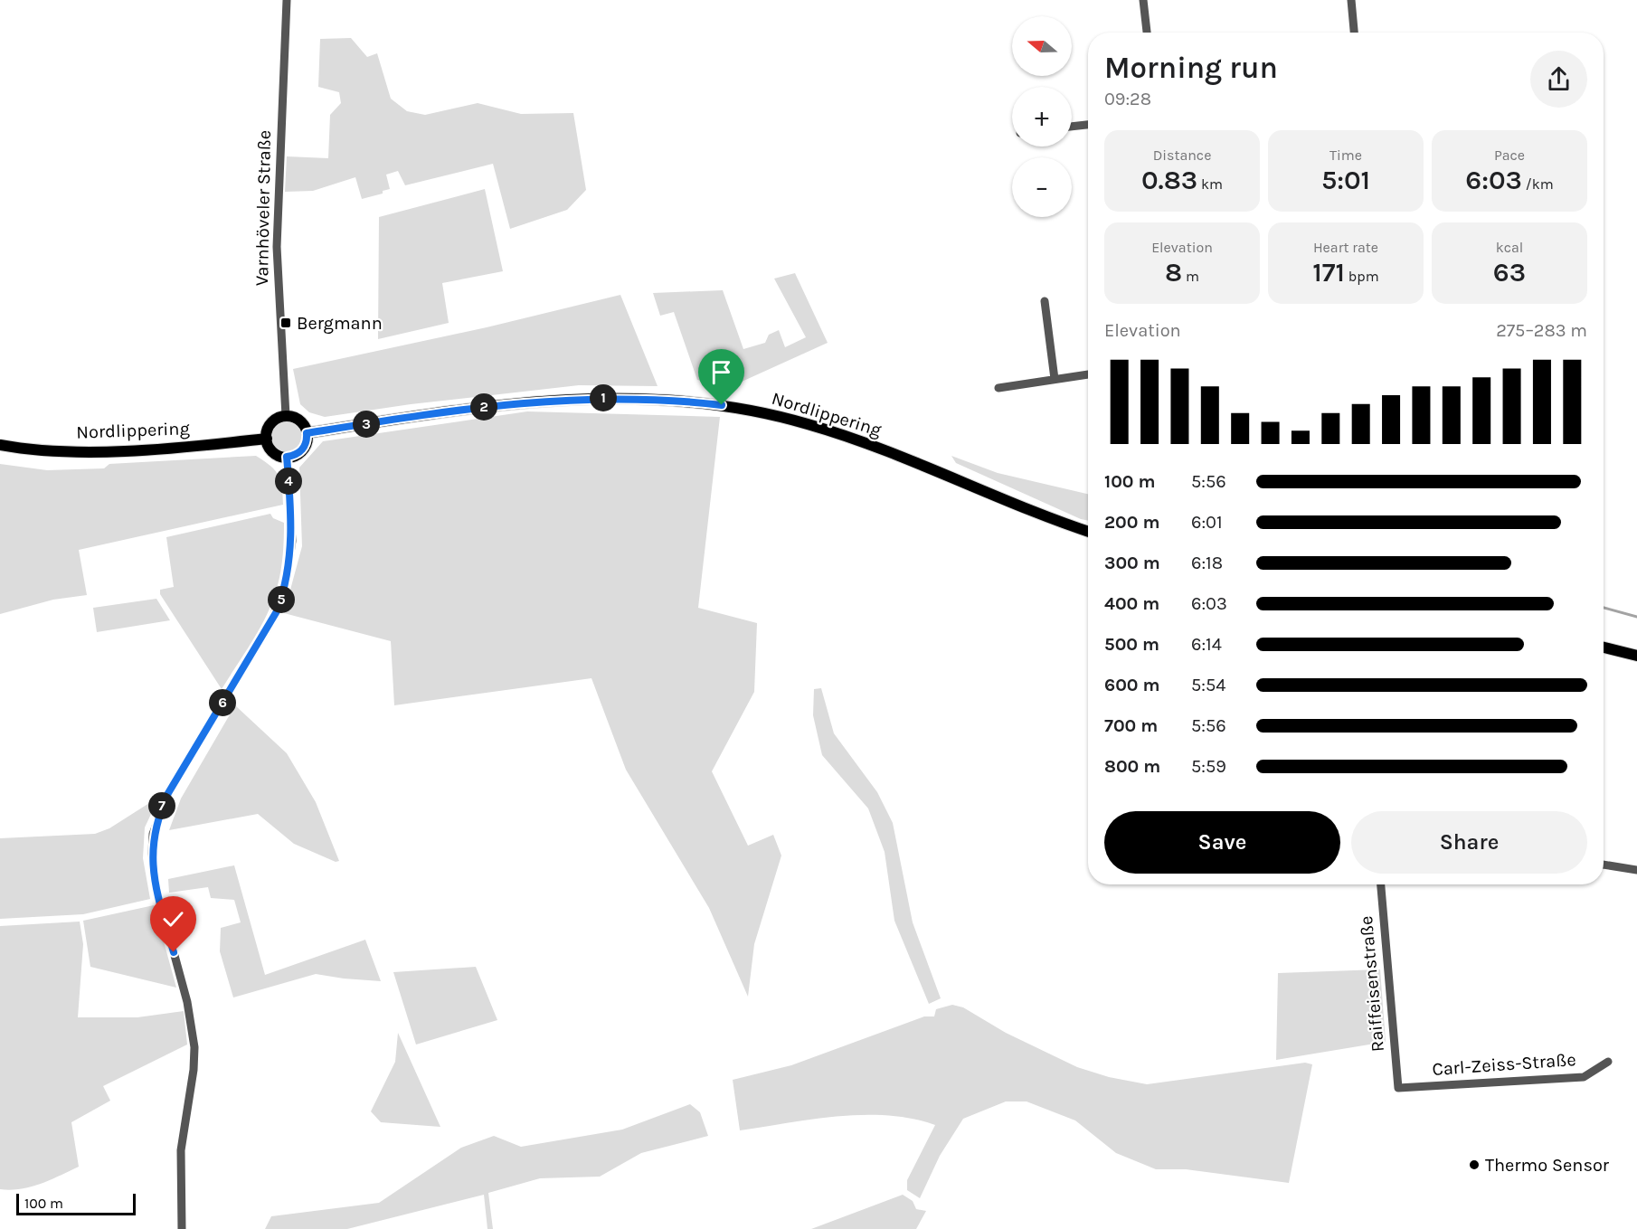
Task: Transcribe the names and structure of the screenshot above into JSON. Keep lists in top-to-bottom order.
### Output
{
  "streets": {
    "main road": ["Nordlippering"],
    "street": ["Varnhöveler Straße", "Raiffeisenstraße", "Carl-Zeiss-Straße"]
  },
  "crossings": [
    ["Varnhöveler Straße", "Nordlippering"],
    ["Raiffeisenstraße", "Carl-Zeiss-Straße"]
  ],
  "places": {
    "transit": ["Bergmann"],
    "other": ["Thermo Sensor"]
  },
  "scale_bar": "100 m",
  "north": "left",
  "page": {
    "map_buttons": ["+", "−"],
    "heading": ["Morning run", "09:28"],
    "stats": [
      ["Distance", "0.83 km"],
      ["Time", "5:01"],
      ["Pace", "6:03 /km"],
      ["Elevation", "8 m"],
      ["Heart rate", "171 bpm"],
      ["kcal", "63"]
    ],
    "chart": ["Elevation", "275–283 m"],
    "pins": [
      "1",
      "2",
      "3",
      "4",
      "5",
      "6",
      "7"
    ],
    "list": [
      {
        "name": "100 m",
        "note": "5:56"
      },
      {
        "name": "200 m",
        "note": "6:01"
      },
      {
        "name": "300 m",
        "note": "6:18"
      },
      {
        "name": "400 m",
        "note": "6:03"
      },
      {
        "name": "500 m",
        "note": "6:14"
      },
      {
        "name": "600 m",
        "note": "5:54"
      },
      {
        "name": "700 m",
        "note": "5:56"
      },
      {
        "name": "800 m",
        "note": "5:59"
      }
    ],
    "buttons": ["Save", "Share"],
    "scale": "100 m"
  }
}
